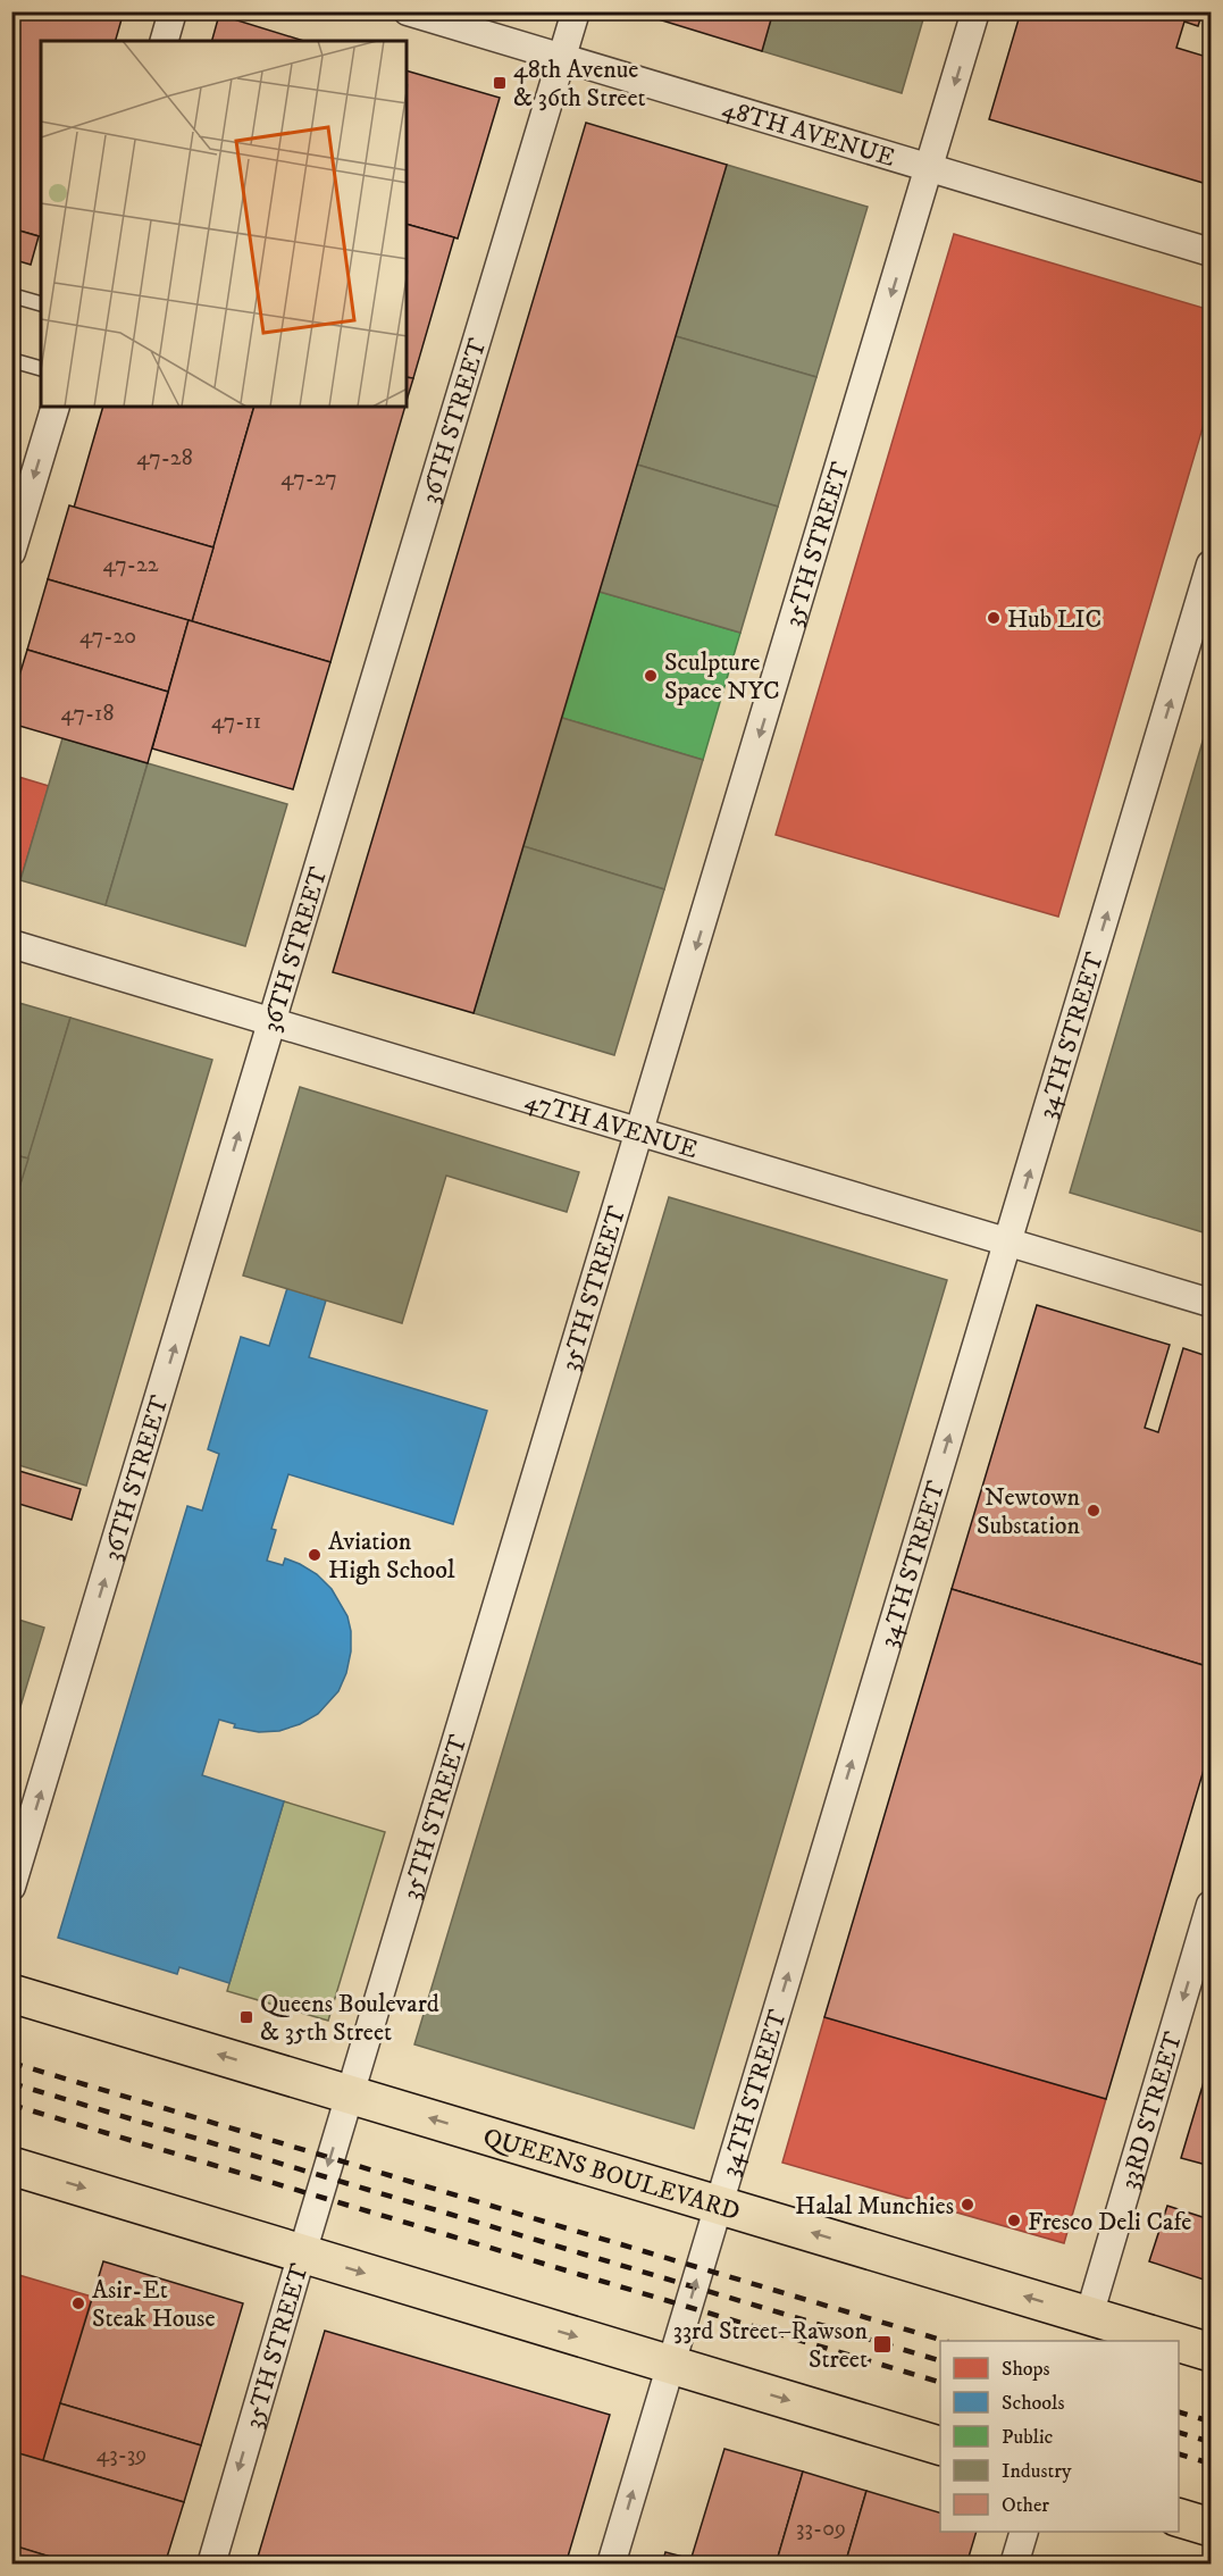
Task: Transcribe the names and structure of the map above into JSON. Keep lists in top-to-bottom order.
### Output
{
  "streets": {
    "main road": ["QUEENS BOULEVARD"],
    "street": [
      "48TH AVENUE",
      "36TH STREET",
      "35TH STREET",
      "34TH STREET",
      "47TH AVENUE",
      "33RD STREET"
    ]
  },
  "crossings": [
    ["48TH AVENUE", "36TH STREET"],
    ["48TH AVENUE", "35TH STREET"],
    ["36TH STREET", "47TH AVENUE"],
    ["35TH STREET", "47TH AVENUE"],
    ["35TH STREET", "QUEENS BOULEVARD"],
    ["34TH STREET", "47TH AVENUE"],
    ["34TH STREET", "QUEENS BOULEVARD"],
    ["33RD STREET", "QUEENS BOULEVARD"]
  ],
  "one_way": [
    "36TH STREET",
    "35TH STREET",
    "34TH STREET",
    "33RD STREET"
  ],
  "places": {
    "transit": ["48th Avenue & 36th Street", "Queens Boulevard & 35th Street", "33rd Street–Rawson Street"],
    "other": [
      "Hub LIC",
      "Sculpture Space NYC",
      "Newtown Substation",
      "Aviation High School",
      "Halal Munchies",
      "Fresco Deli Cafe",
      "Asir-Et Steak House"
    ]
  },
  "house_numbers": [
    "47-28",
    "47-27",
    "47-22",
    "47-20",
    "47-18",
    "47-11",
    "43-39",
    "33-09"
  ],
  "legend": [
    "Shops",
    "Schools",
    "Public",
    "Industry",
    "Other"
  ]
}
